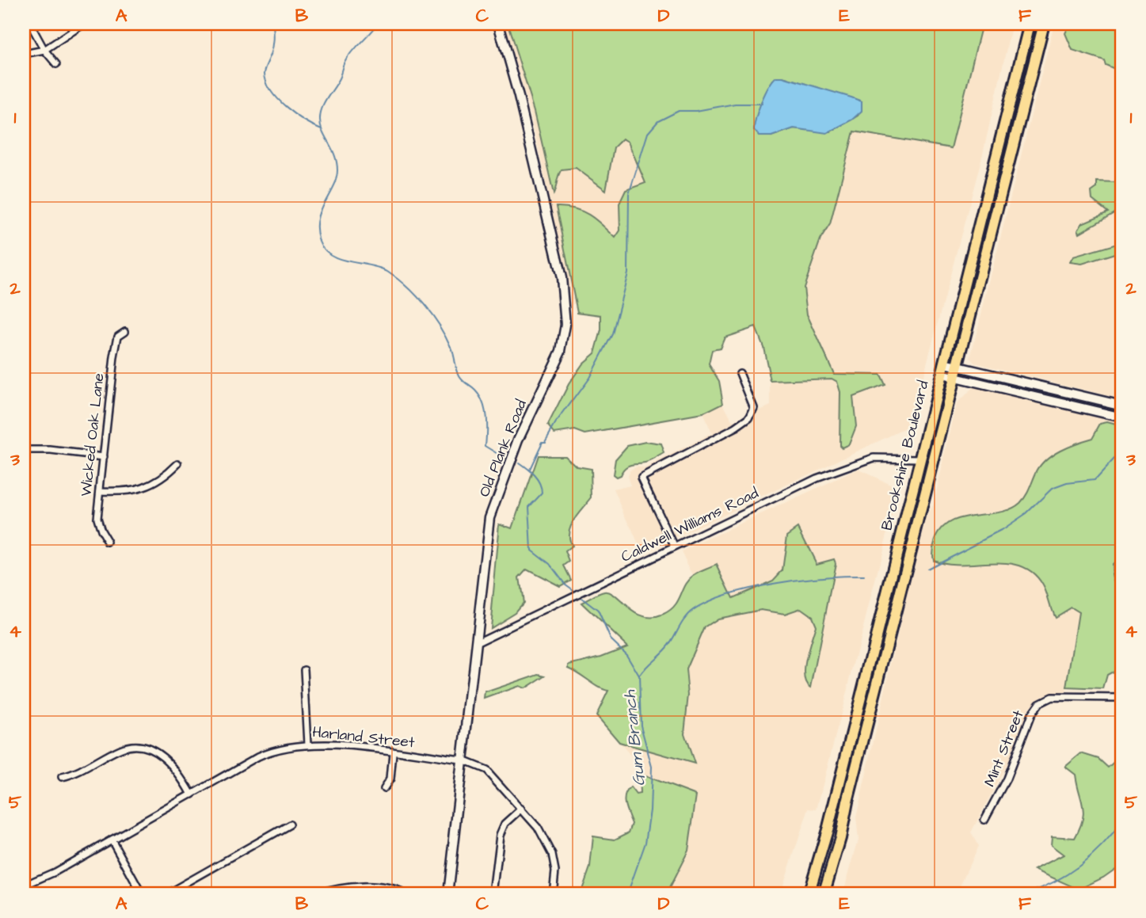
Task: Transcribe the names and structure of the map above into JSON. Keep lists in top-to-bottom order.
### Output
{
  "streets": {
    "highway": ["Brookshire Boulevard"],
    "street": [
      "Wicked Oak Lane",
      "Old Plank Road",
      "Caldwell Williams Road",
      "Harland Street",
      "Mint Street"
    ]
  },
  "crossings": [
    ["Old Plank Road", "Caldwell Williams Road"],
    ["Old Plank Road", "Harland Street"],
    ["Brookshire Boulevard", "Caldwell Williams Road"]
  ],
  "water": ["Gum Branch"],
  "grid": {
    "columns": [
      "A",
      "B",
      "C",
      "D",
      "E",
      "F"
    ],
    "rows": [
      "1",
      "2",
      "3",
      "4",
      "5"
    ]
  }
}
